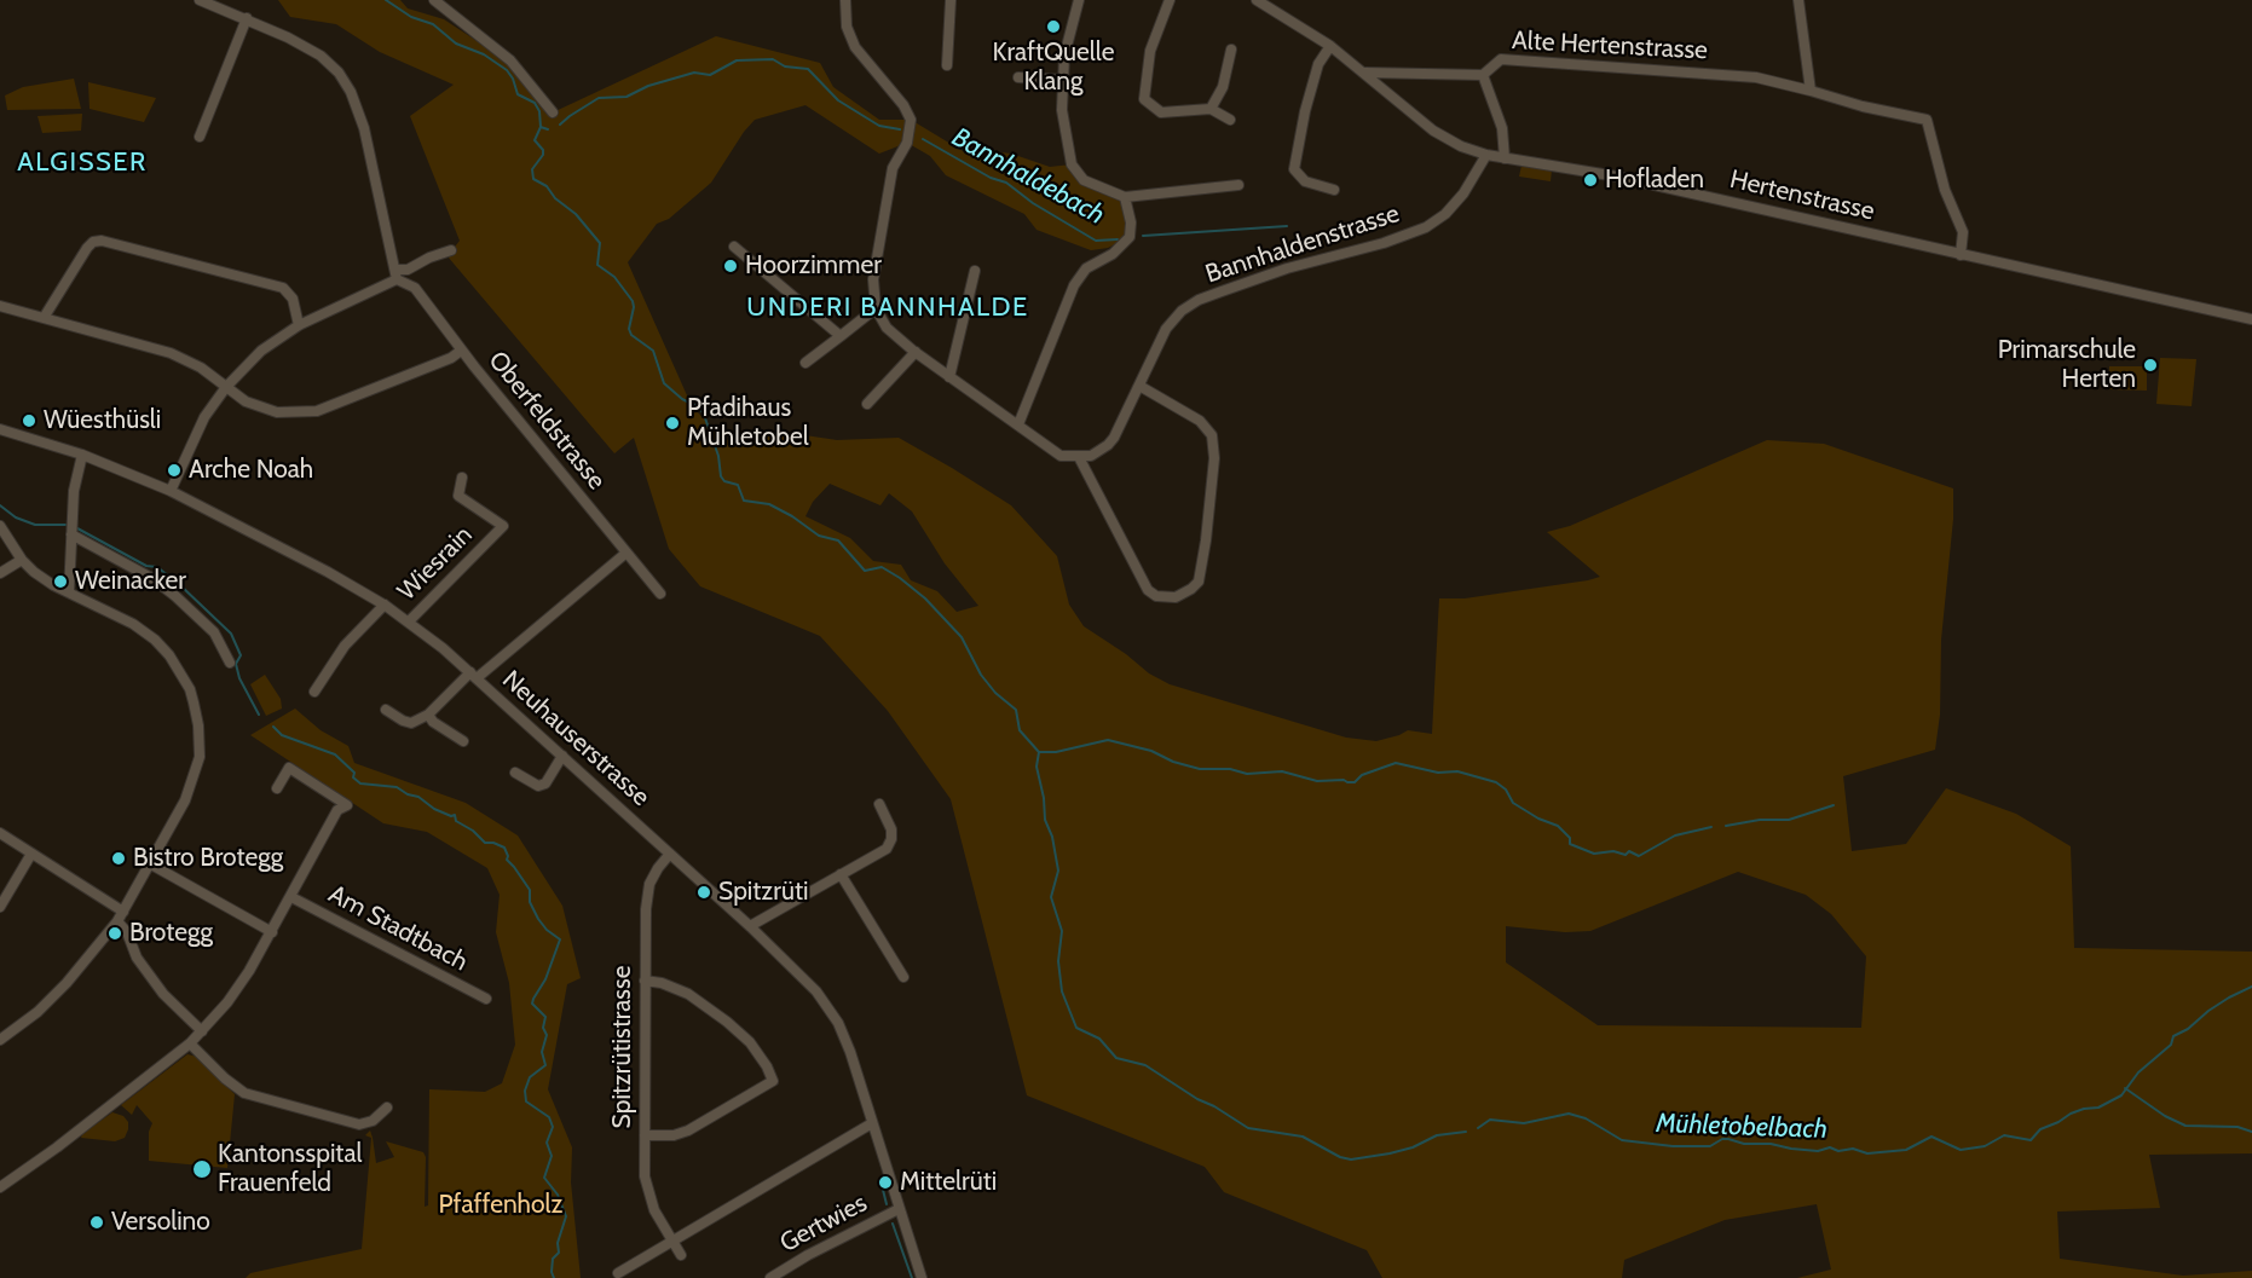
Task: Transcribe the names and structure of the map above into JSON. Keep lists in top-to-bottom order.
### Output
{
  "streets": {
    "street": [
      "Alte Hertenstrasse",
      "Hertenstrasse",
      "Bannhaldenstrasse",
      "Oberfeldstrasse",
      "Wiesrain",
      "Neuhauserstrasse",
      "Am Stadtbach",
      "Spitzrütistrasse",
      "Gertwies"
    ]
  },
  "crossings": [
    ["Alte Hertenstrasse", "Hertenstrasse"],
    ["Hertenstrasse", "Bannhaldenstrasse"],
    ["Wiesrain", "Neuhauserstrasse"],
    ["Neuhauserstrasse", "Spitzrütistrasse"],
    ["Neuhauserstrasse", "Gertwies"]
  ],
  "districts": ["ALGISSER", "UNDERI BANNHALDE"],
  "water": ["Bannhaldebach", "Mühletobelbach"],
  "parks": ["Pfaffenholz"],
  "places": [
    "KraftQuelle Klang",
    "Hofladen",
    "Hoorzimmer",
    "Primarschule Herten",
    "Wüesthüsli",
    "Pfadihaus Mühletobel",
    "Arche Noah",
    "Weinacker",
    "Bistro Brotegg",
    "Spitzrüti",
    "Brotegg",
    "Kantonsspital Frauenfeld",
    "Mittelrüti",
    "Versolino"
  ]
}
